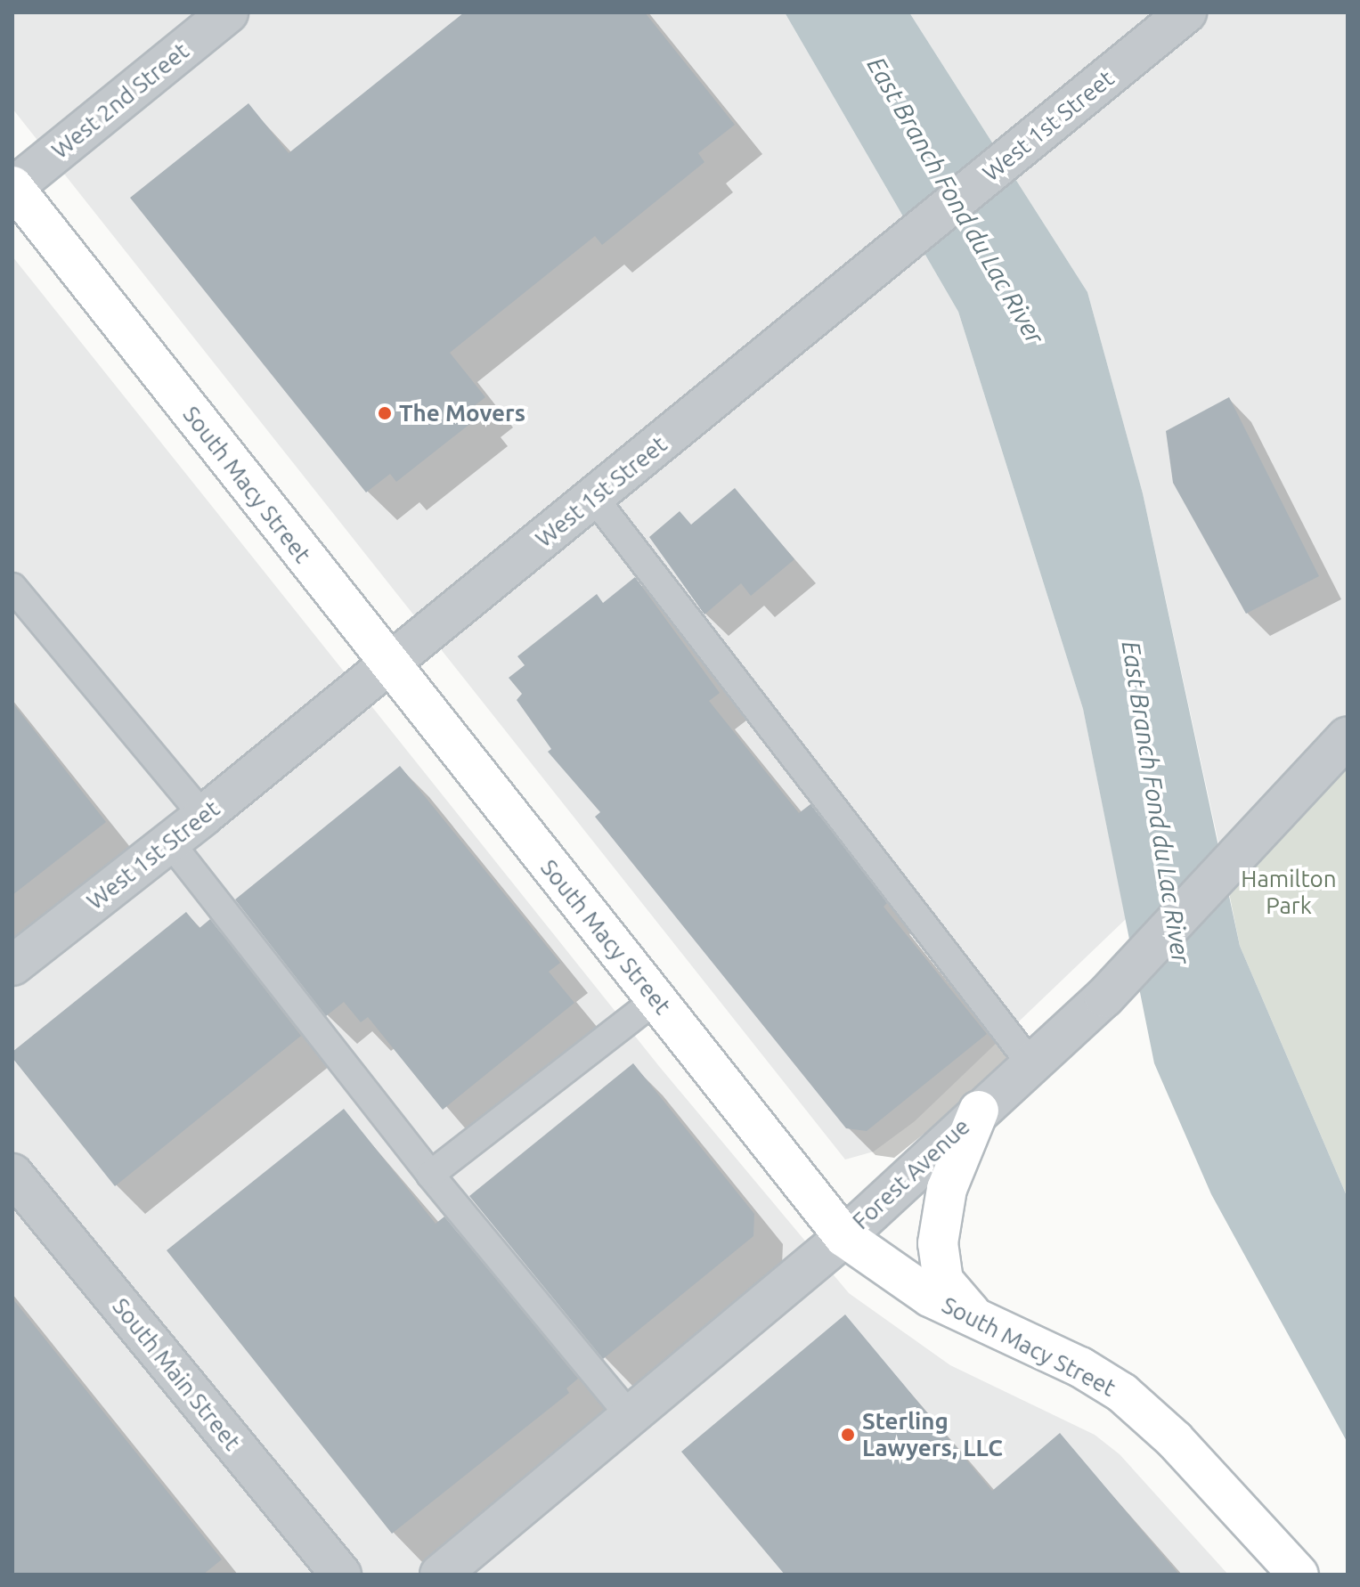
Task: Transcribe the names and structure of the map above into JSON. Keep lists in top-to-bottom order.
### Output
{
  "streets": {
    "main road": ["South Macy Street"],
    "street": [
      "West 2nd Street",
      "West 1st Street",
      "Forest Avenue",
      "South Main Street"
    ]
  },
  "crossings": [
    ["West 2nd Street", "South Macy Street"],
    ["West 1st Street", "South Macy Street"],
    ["South Macy Street", "Forest Avenue"]
  ],
  "water": ["East Branch Fond du Lac River"],
  "parks": ["Hamilton Park"],
  "places": ["The Movers", "Sterling Lawyers, LLC"]
}
